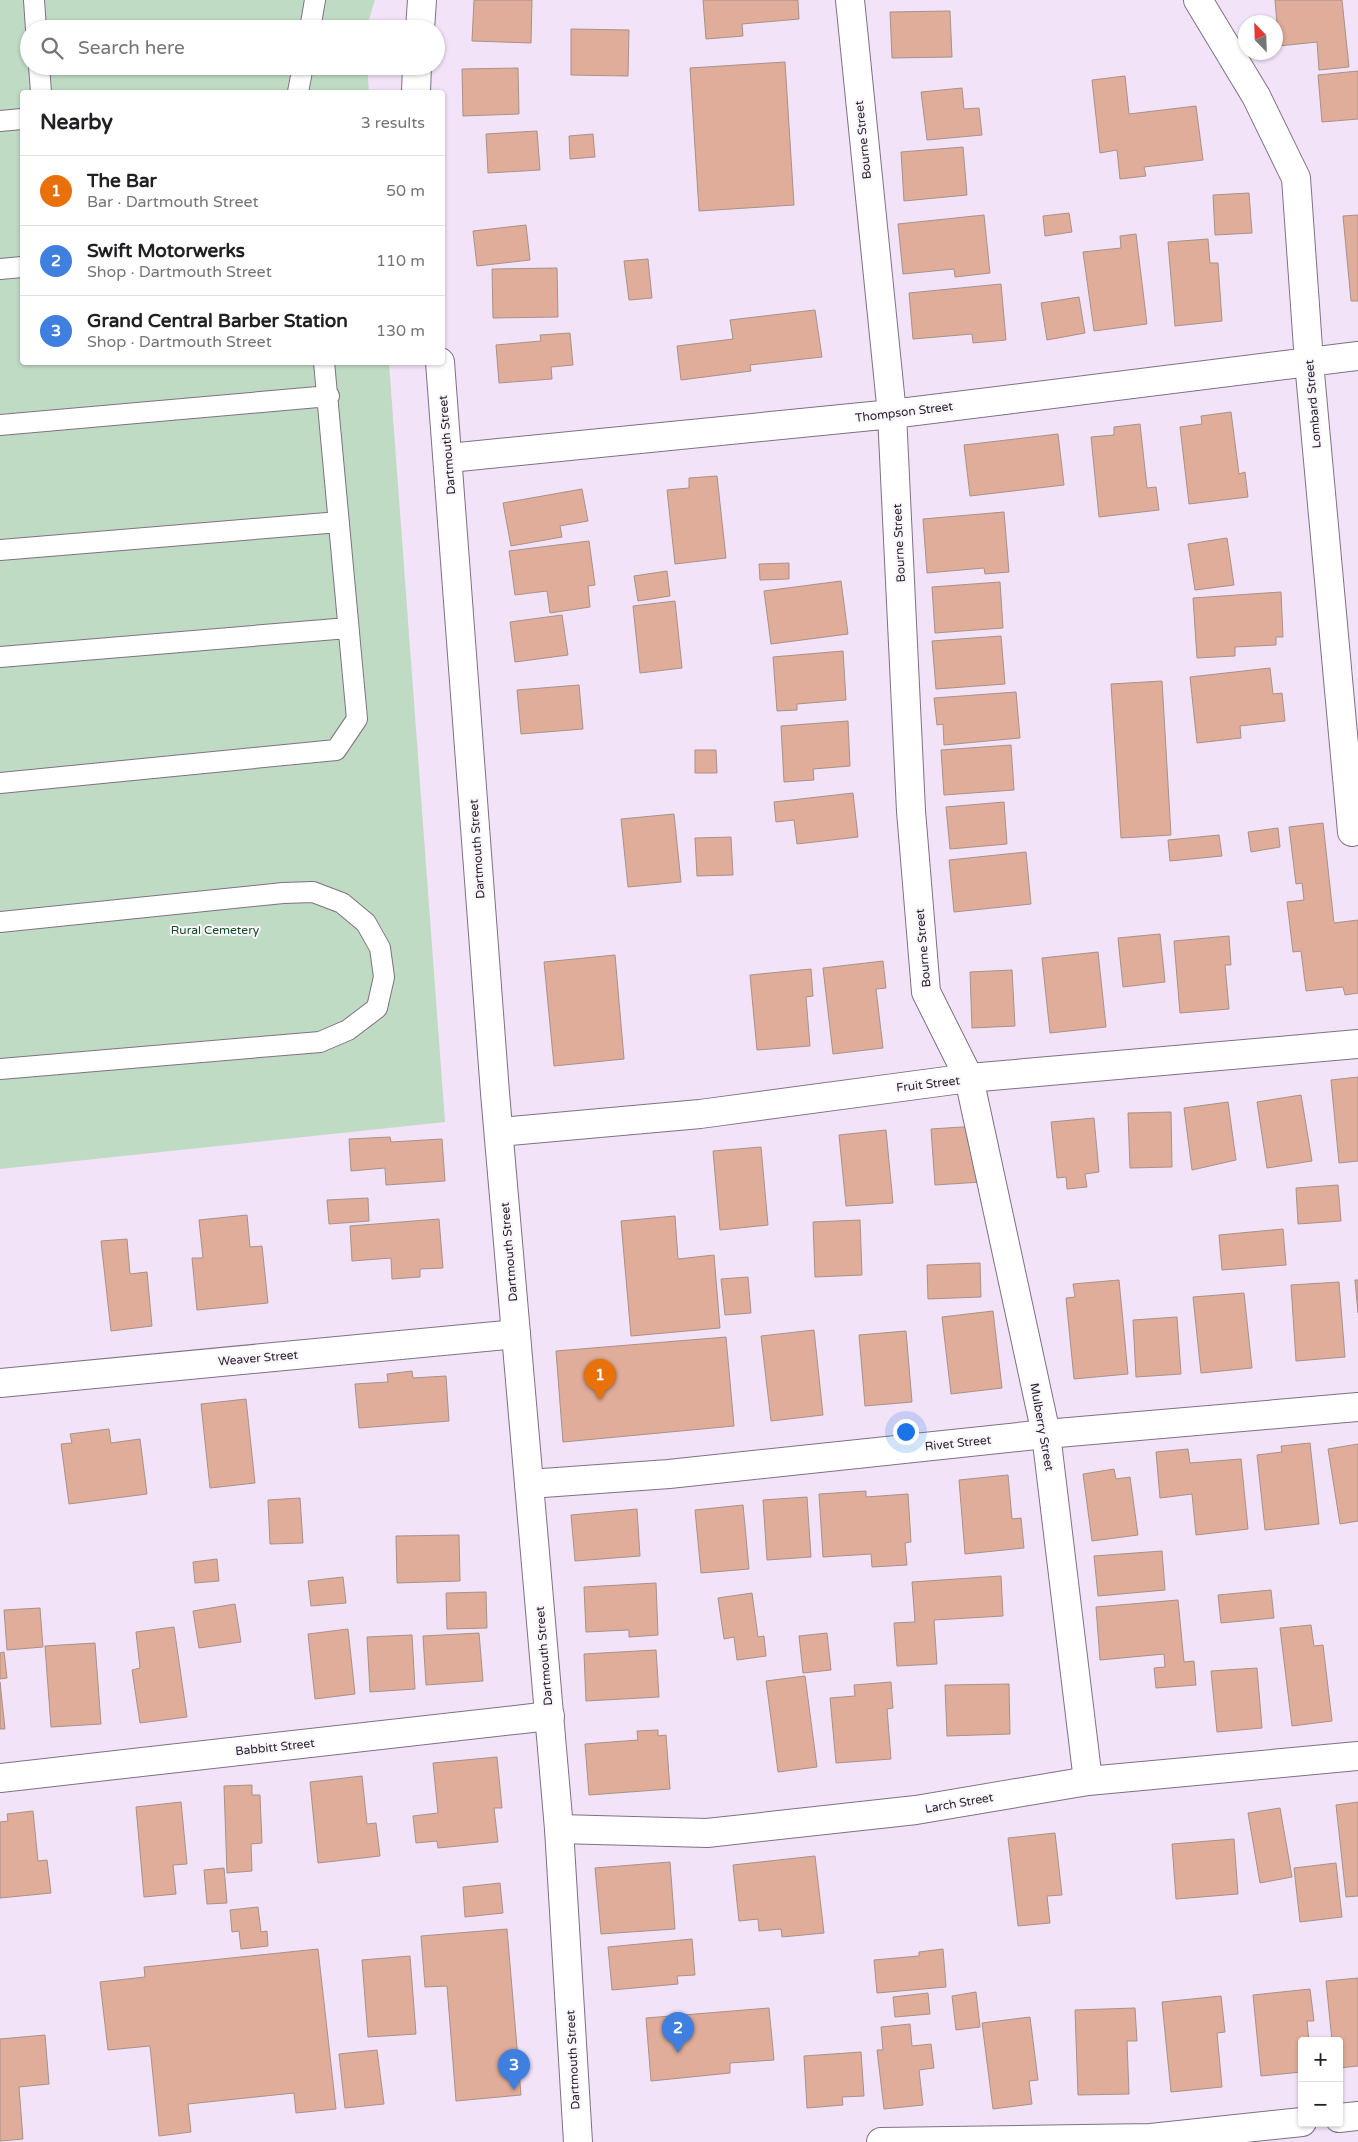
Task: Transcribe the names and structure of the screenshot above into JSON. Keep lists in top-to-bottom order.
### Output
{
  "streets": {
    "street": [
      "Bourne Street",
      "Lombard Street",
      "Thompson Street",
      "Dartmouth Street",
      "Fruit Street",
      "Weaver Street",
      "Mulberry Street",
      "Rivet Street",
      "Babbitt Street",
      "Larch Street"
    ]
  },
  "crossings": [
    ["Bourne Street", "Thompson Street"],
    ["Bourne Street", "Fruit Street"],
    ["Bourne Street", "Mulberry Street"],
    ["Lombard Street", "Thompson Street"],
    ["Thompson Street", "Dartmouth Street"],
    ["Dartmouth Street", "Fruit Street"],
    ["Dartmouth Street", "Weaver Street"],
    ["Dartmouth Street", "Rivet Street"],
    ["Dartmouth Street", "Babbitt Street"],
    ["Dartmouth Street", "Larch Street"],
    ["Fruit Street", "Mulberry Street"],
    ["Mulberry Street", "Rivet Street"],
    ["Mulberry Street", "Larch Street"]
  ],
  "parks": ["Rural Cemetery"],
  "north": "top left",
  "page": {
    "search": "Search here",
    "heading": ["Nearby", "3 results"],
    "list": [
      {
        "mark": "1",
        "name": "The Bar",
        "note": "Bar · Dartmouth Street",
        "value": "50 m"
      },
      {
        "mark": "2",
        "name": "Swift Motorwerks",
        "note": "Shop · Dartmouth Street",
        "value": "110 m"
      },
      {
        "mark": "3",
        "name": "Grand Central Barber Station",
        "note": "Shop · Dartmouth Street",
        "value": "130 m"
      }
    ],
    "pins": ["1", "2", "3"],
    "map_buttons": ["+", "−"]
  }
}
